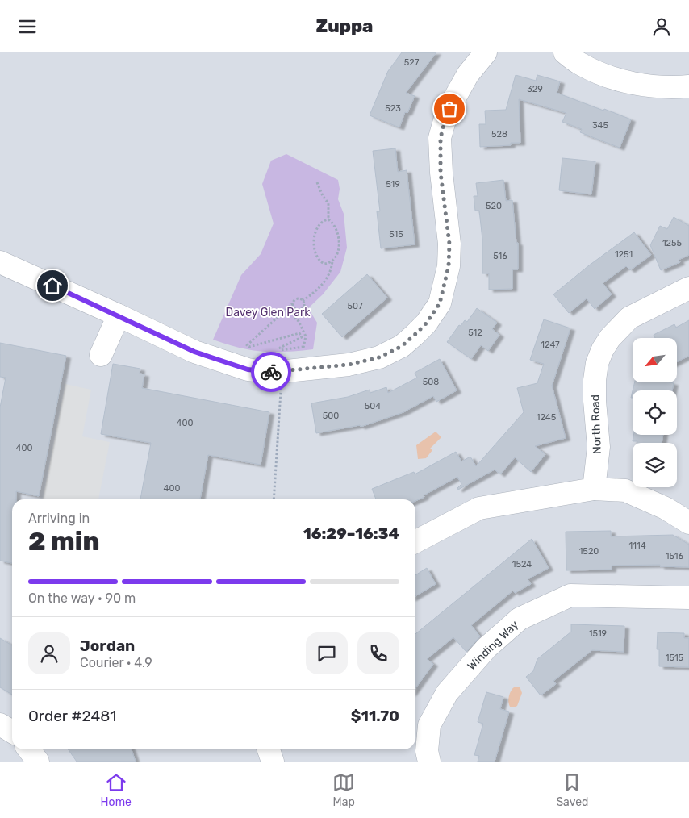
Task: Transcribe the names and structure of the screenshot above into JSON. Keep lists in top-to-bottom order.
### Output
{
  "streets": {
    "street": ["North Road", "Winding Way"]
  },
  "parks": ["Davey Glen Park"],
  "house_numbers": [
    "527",
    "329",
    "523",
    "345",
    "528",
    "519",
    "520",
    "515",
    "1255",
    "1251",
    "516",
    "507",
    "512",
    "1247",
    "508",
    "504",
    "500",
    "1245",
    "400",
    "400",
    "400",
    "1114",
    "1520",
    "1516",
    "1524",
    "1519",
    "1515"
  ],
  "north": "bottom left",
  "page": {
    "header": "Zuppa",
    "heading": ["2 min", "Arriving in", "16:29–16:34"],
    "panel": [
      "Jordan",
      "Courier · 4.9",
      "Order #2481",
      "$11.70"
    ],
    "bar": "On the way · 90 m",
    "tabs": ["Home", "Map", "Saved"]
  }
}
